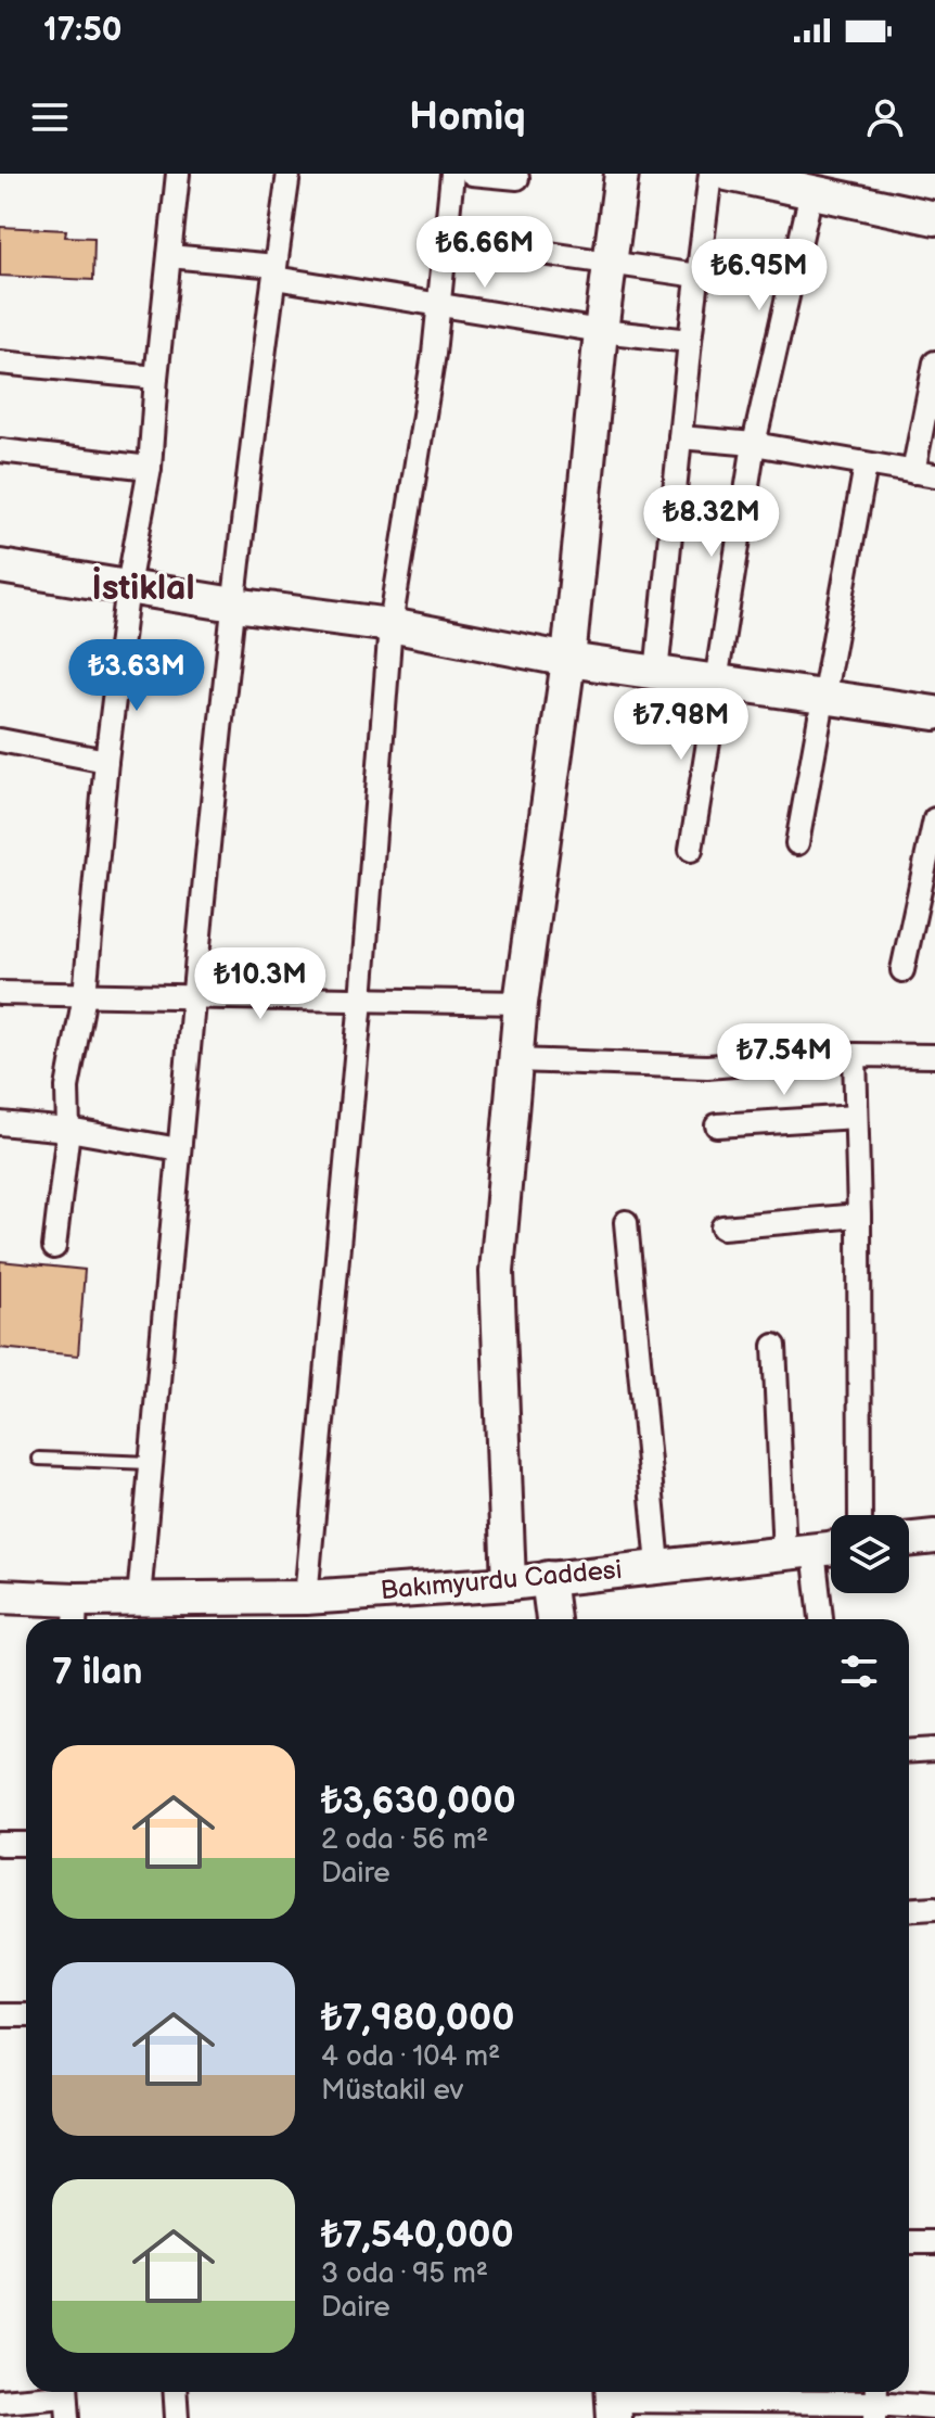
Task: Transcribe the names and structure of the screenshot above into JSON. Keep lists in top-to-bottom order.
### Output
{
  "streets": {
    "street": ["Bakımyurdu Caddesi"]
  },
  "districts": ["İstiklal"],
  "page": {
    "status": "17:50",
    "header": "Homiq",
    "price": [
      "₺6.66M",
      "₺6.95M",
      "₺8.32M",
      "₺3.63M",
      "₺7.98M",
      "₺10.3M",
      "₺7.54M"
    ],
    "heading": "7 ilan",
    "list": [
      {
        "name": "₺3,630,000",
        "note": "2 oda · 56 m² · Daire"
      },
      {
        "name": "₺7,980,000",
        "note": "4 oda · 104 m² · Müstakil ev"
      },
      {
        "name": "₺7,540,000",
        "note": "3 oda · 95 m² · Daire"
      }
    ]
  }
}
